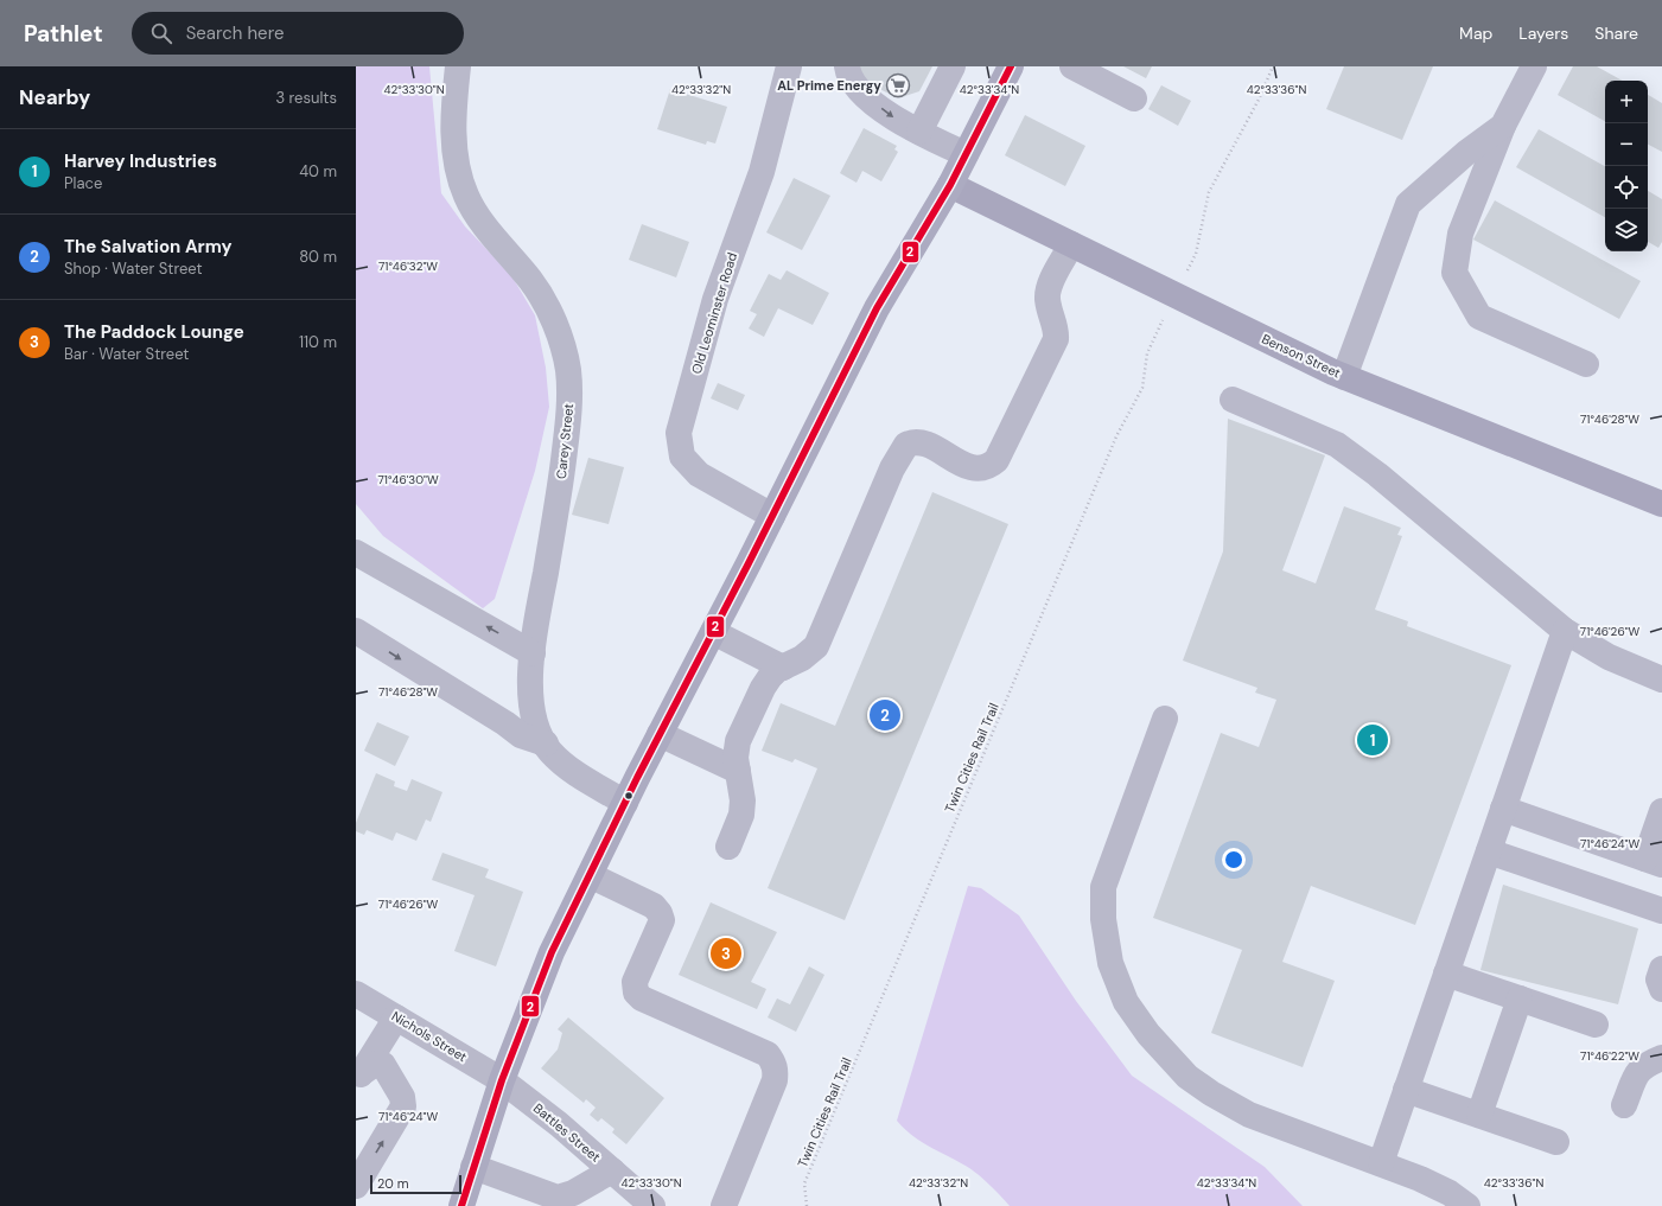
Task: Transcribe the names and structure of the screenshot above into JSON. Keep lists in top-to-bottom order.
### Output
{
  "streets": {
    "main road": ["Benson Street"],
    "street": [
      "Old Leominster Road",
      "Carey Street",
      "Nichols Street",
      "Battles Street"
    ],
    "path": ["Twin Cities Rail Trail"]
  },
  "crossings": [
    ["Nichols Street", "Battles Street"]
  ],
  "places": {
    "supermarket": ["AL Prime Energy"]
  },
  "lines": ["transit line 2"],
  "scale_bar": "20 m",
  "page": {
    "header": "Pathlet",
    "search": "Search here",
    "nav": ["Map", "Layers", "Share"],
    "heading": ["Nearby", "3 results"],
    "map_buttons": ["+", "−"],
    "list": [
      {
        "mark": "1",
        "name": "Harvey Industries",
        "note": "Place",
        "value": "40 m"
      },
      {
        "mark": "2",
        "name": "The Salvation Army",
        "note": "Shop · Water Street",
        "value": "80 m"
      },
      {
        "mark": "3",
        "name": "The Paddock Lounge",
        "note": "Bar · Water Street",
        "value": "110 m"
      }
    ],
    "pins": ["2", "1", "3"],
    "scale": "20 m"
  },
  "coordinates": [
    "42°33'30\"N",
    "42°33'32\"N",
    "42°33'34\"N",
    "42°33'36\"N",
    "71°46'32\"W",
    "71°46'28\"W",
    "71°46'30\"W",
    "71°46'26\"W",
    "71°46'24\"W",
    "71°46'22\"W"
  ]
}
